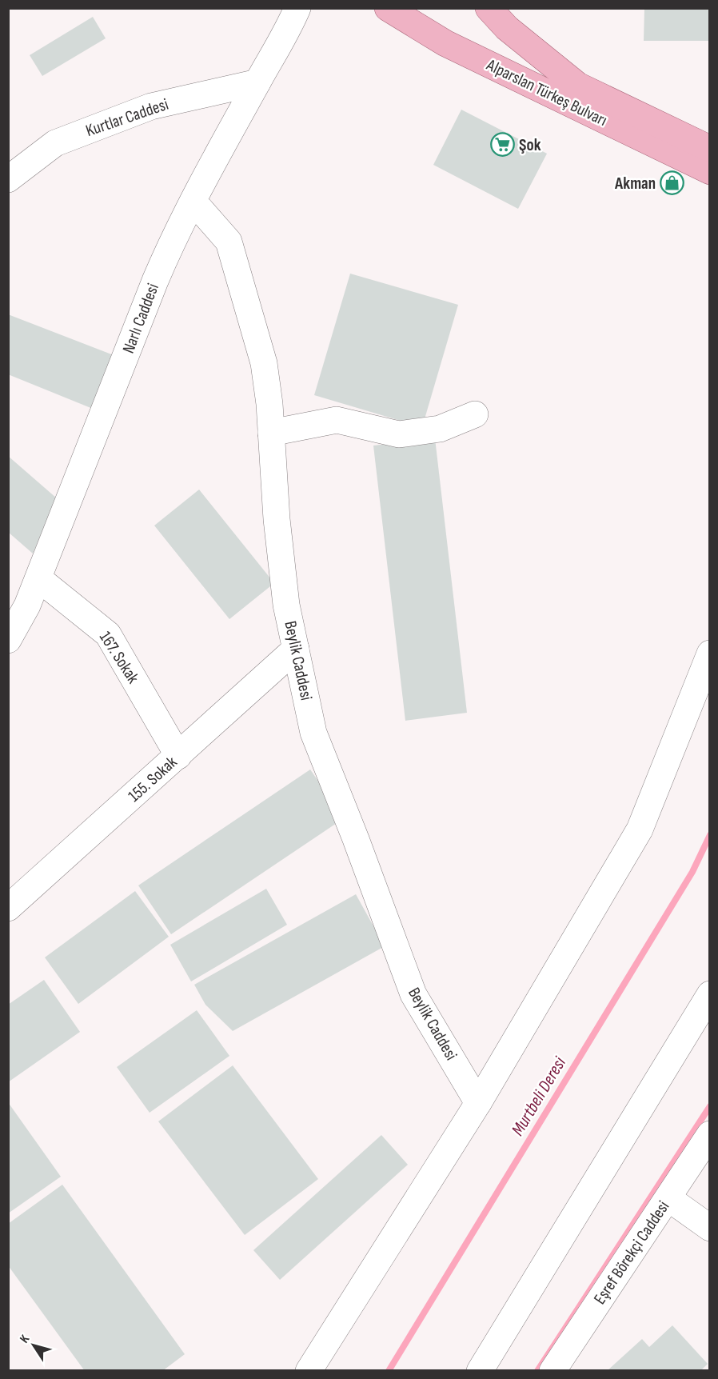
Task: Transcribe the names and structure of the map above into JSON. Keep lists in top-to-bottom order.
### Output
{
  "streets": {
    "main road": ["Alparslan Türkeş Bulvarı"],
    "street": [
      "Kurtlar Caddesi",
      "Narlı Caddesi",
      "167. Sokak",
      "Beylik Caddesi",
      "155. Sokak",
      "Eşref Börekçi Caddesi"
    ]
  },
  "crossings": [
    ["Kurtlar Caddesi", "Narlı Caddesi"],
    ["Narlı Caddesi", "167. Sokak"],
    ["Narlı Caddesi", "Beylik Caddesi"],
    ["167. Sokak", "155. Sokak"],
    ["Beylik Caddesi", "155. Sokak"]
  ],
  "water": ["Murtbeli Deresi"],
  "places": {
    "supermarket": ["Şok"],
    "shop": ["Akman"]
  },
  "north": "top left"
}
